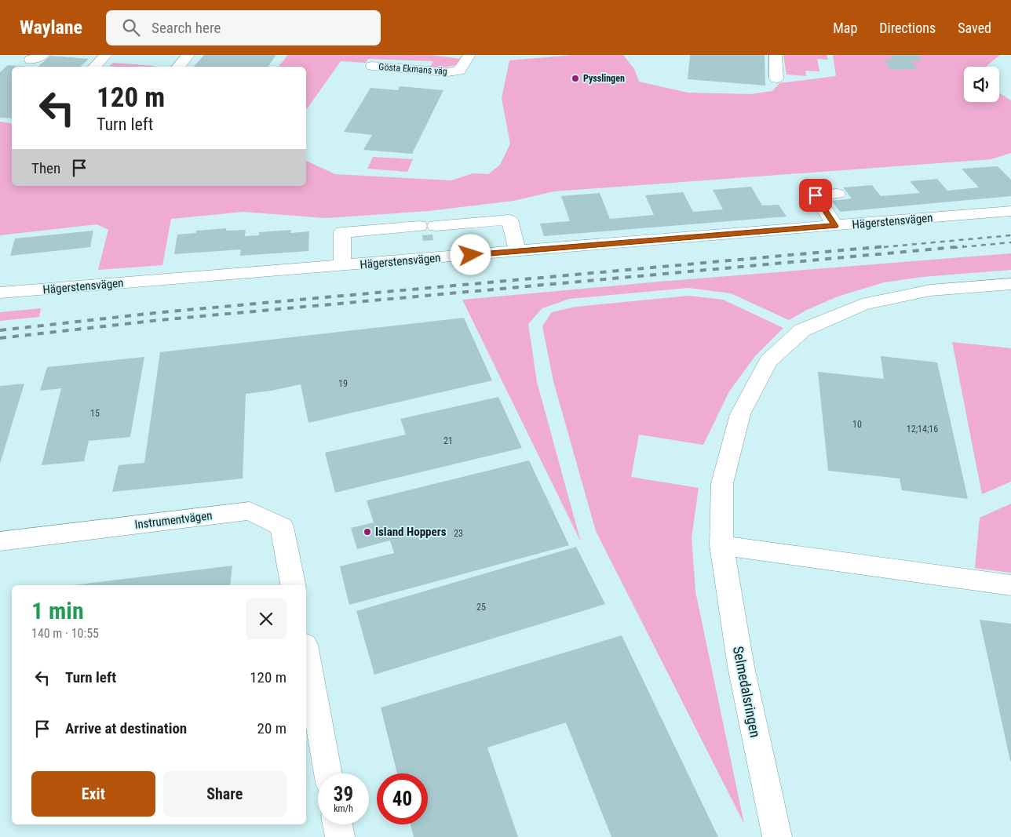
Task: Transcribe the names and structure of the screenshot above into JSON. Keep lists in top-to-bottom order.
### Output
{
  "streets": {
    "street": [
      "Gösta Ekmans väg",
      "Hägerstensvägen",
      "Instrumentvägen",
      "Selmedalsringen"
    ]
  },
  "places": ["Pysslingen", "Island Hoppers"],
  "house_numbers": [
    "19",
    "15",
    "10",
    "12;14;16",
    "21",
    "23",
    "25"
  ],
  "page": {
    "header": "Waylane",
    "search": "Search here",
    "nav": ["Map", "Directions", "Saved"],
    "turn": ["120 m", "Turn left"],
    "then": "Then",
    "heading": ["1 min", "140 m · 10:55"],
    "list": [
      {
        "name": "Turn left",
        "value": "120 m"
      },
      {
        "name": "Arrive at destination",
        "value": "20 m"
      }
    ],
    "buttons": ["Exit", "Share"],
    "speed": "39 km/h",
    "limit": "40"
  }
}
